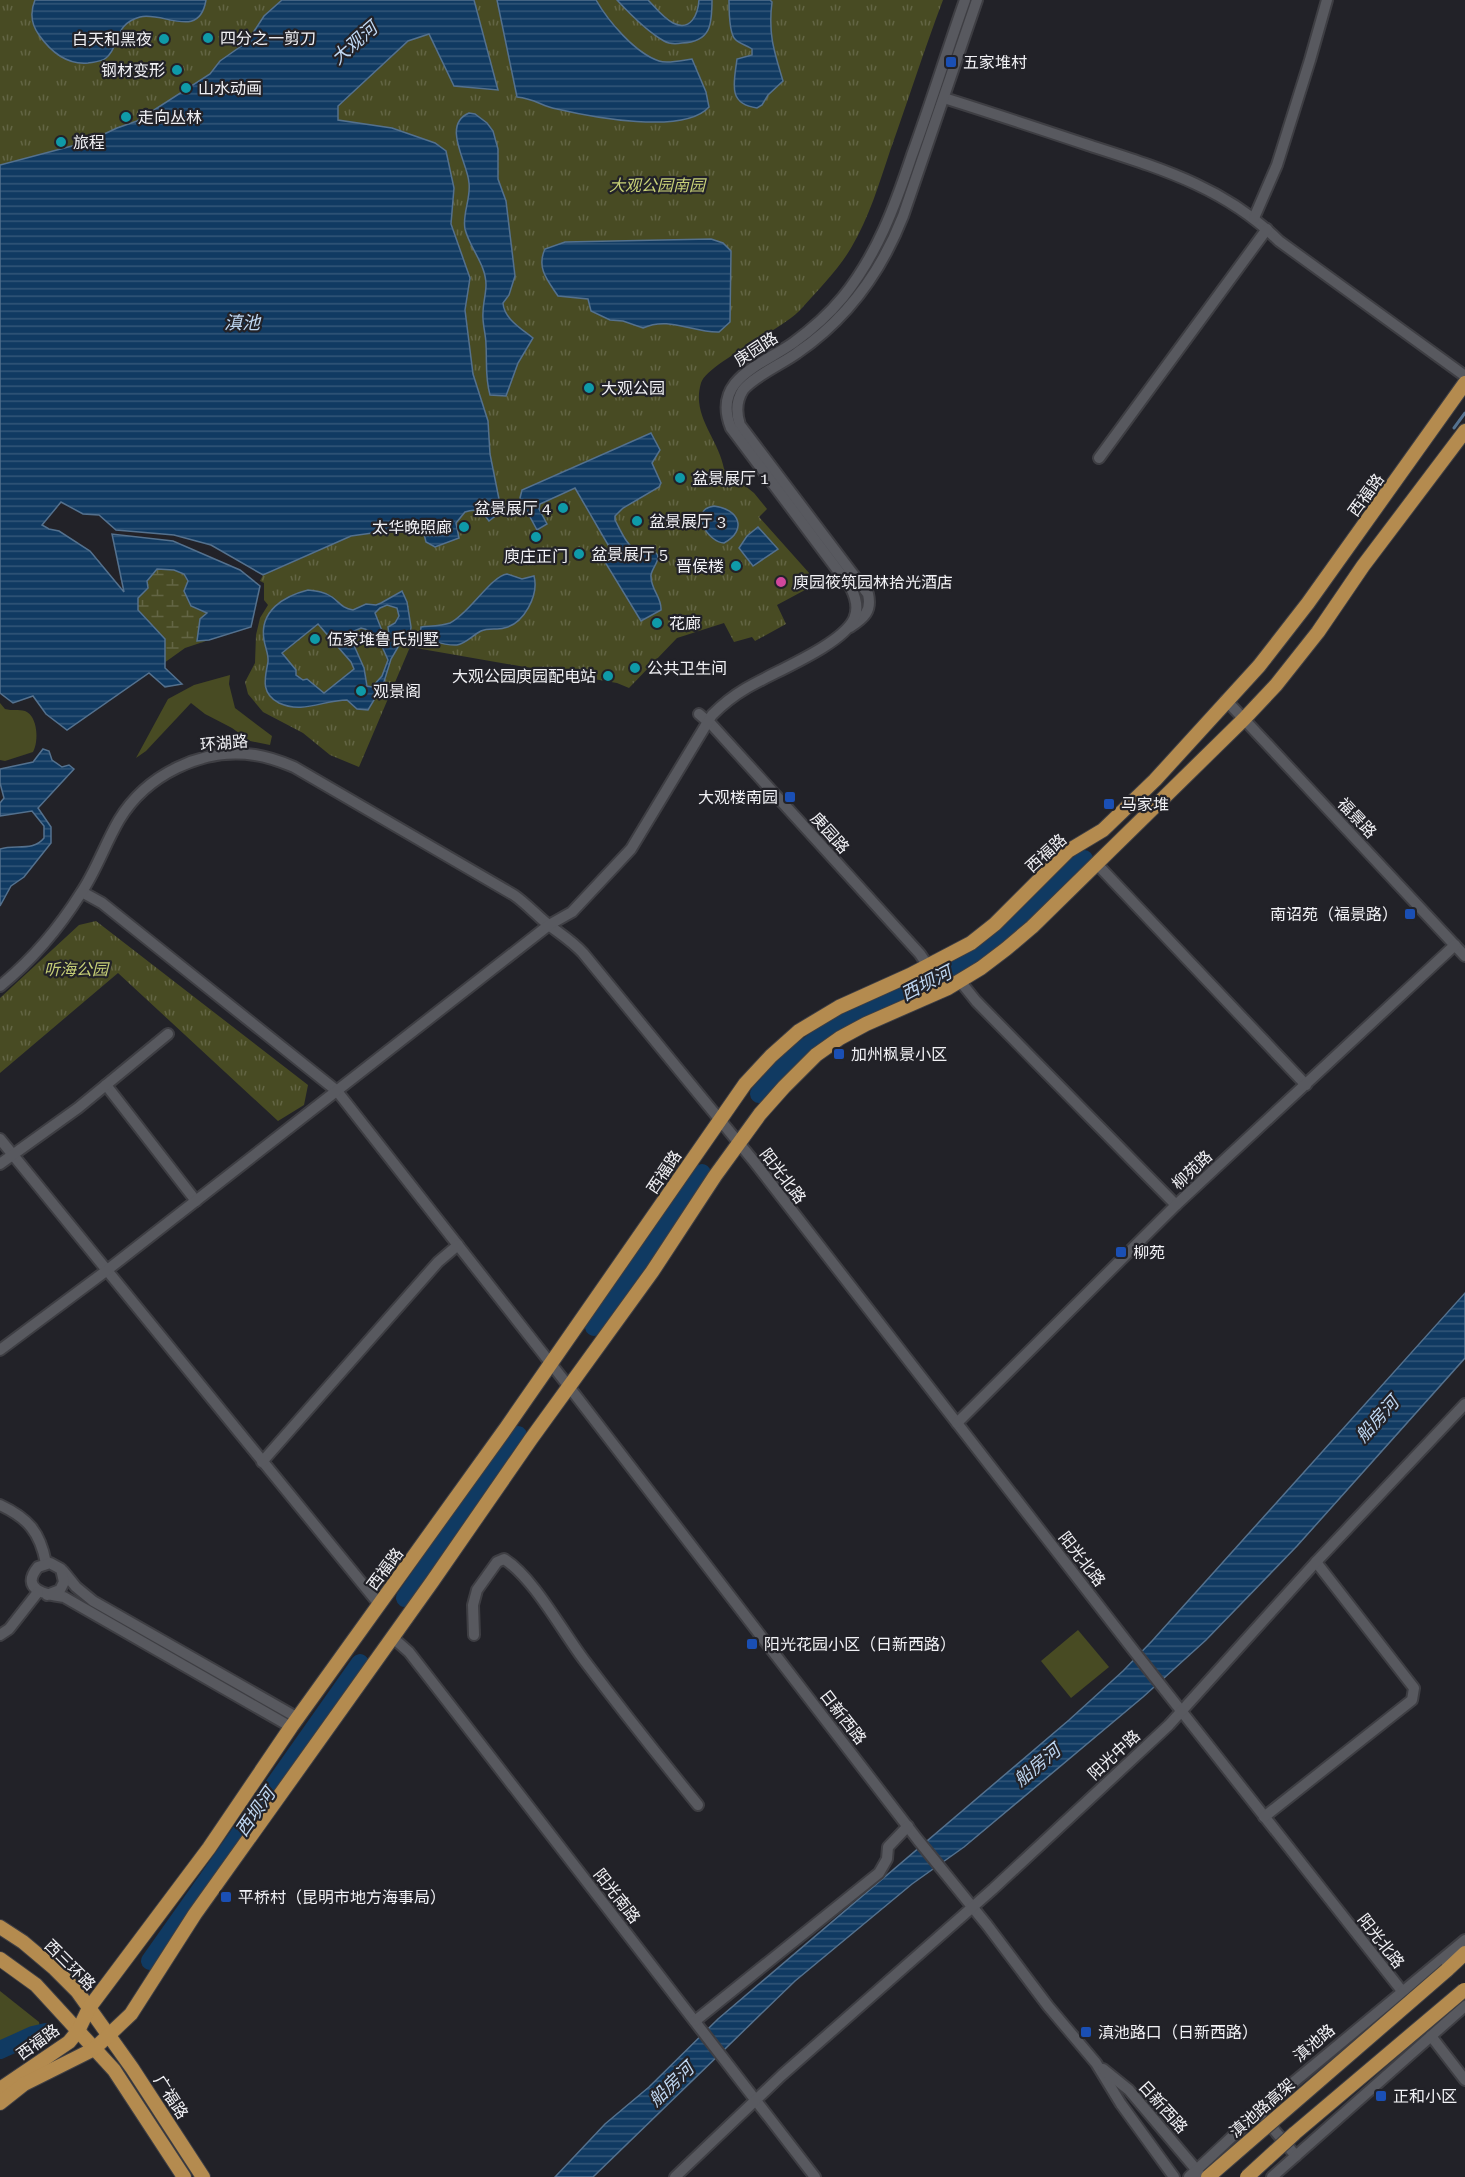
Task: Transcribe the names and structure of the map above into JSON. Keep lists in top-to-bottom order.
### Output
{
  "streets": {
    "main road": [
      "西福路",
      "西三环路",
      "广福路",
      "滇池路高架"
    ],
    "street": [
      "庚园路",
      "环湖路",
      "福景路",
      "柳苑路",
      "阳光北路",
      "日新西路",
      "阳光中路",
      "阳光南路",
      "滇池路"
    ]
  },
  "crossings": [
    ["庚园路", "西福路"],
    ["西福路", "环湖路"],
    ["西福路", "福景路"],
    ["西福路", "阳光北路"],
    ["西福路", "日新西路"],
    ["西福路", "阳光南路"],
    ["西福路", "西三环路"],
    ["西福路", "广福路"],
    ["环湖路", "阳光北路"],
    ["环湖路", "日新西路"],
    ["福景路", "柳苑路"],
    ["柳苑路", "阳光北路"],
    ["阳光北路", "阳光中路"],
    ["阳光北路", "滇池路"],
    ["日新西路", "阳光中路"],
    ["日新西路", "滇池路"],
    ["日新西路", "滇池路高架"],
    ["阳光中路", "阳光南路"],
    ["西三环路", "广福路"],
    ["滇池路", "滇池路高架"]
  ],
  "water": [
    "大观河",
    "滇池",
    "西坝河",
    "船房河"
  ],
  "parks": ["大观公园南园", "听海公园"],
  "places": {
    "other": [
      "四分之一剪刀",
      "白天和黑夜",
      "钢材变形",
      "山水动画",
      "走向丛林",
      "旅程",
      "大观公园",
      "盆景展厅 1",
      "盆景展厅 4",
      "盆景展厅 3",
      "太华晚照廊",
      "庾庄正门",
      "盆景展厅 5",
      "晋侯楼",
      "庾园筱筑园林拾光酒店",
      "花廊",
      "伍家堆鲁氏别墅",
      "公共卫生间",
      "大观公园庾园配电站",
      "观景阁"
    ],
    "transit": [
      "五家堆村",
      "大观楼南园",
      "马家堆",
      "南诏苑（福景路）",
      "加州枫景小区",
      "柳苑",
      "阳光花园小区（日新西路）",
      "平桥村（昆明市地方海事局）",
      "滇池路口（日新西路）",
      "正和小区"
    ]
  }
}
